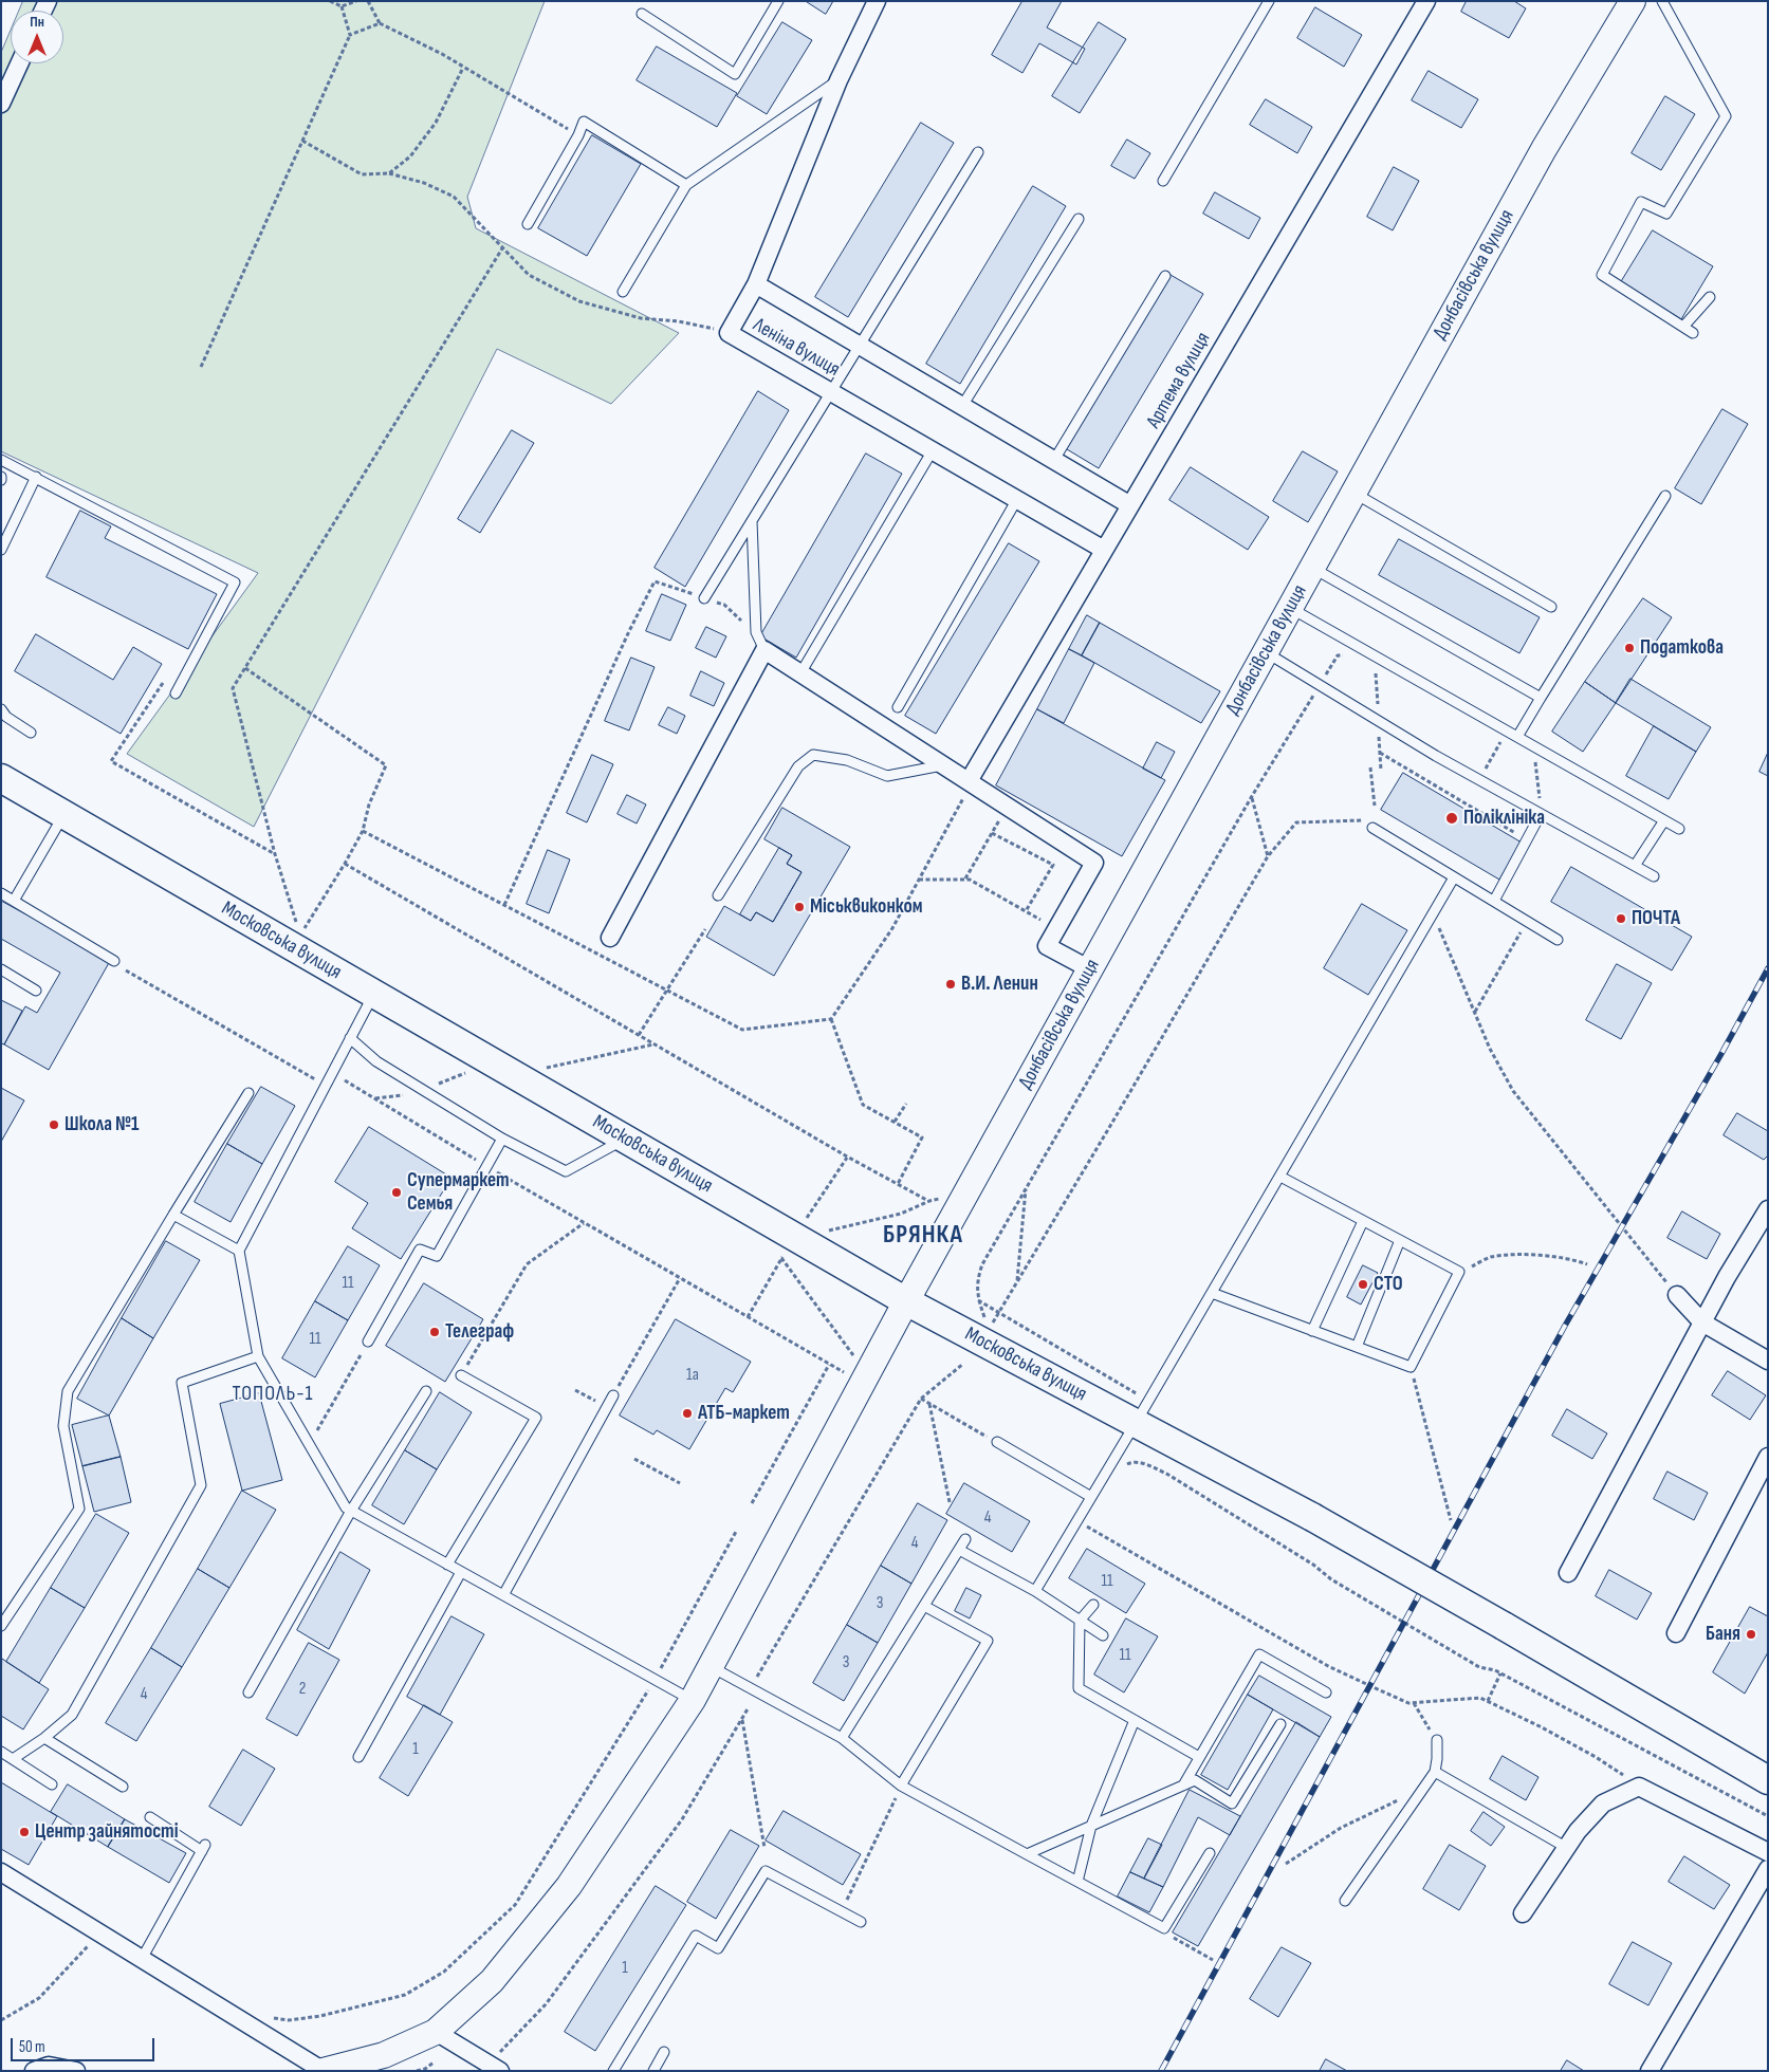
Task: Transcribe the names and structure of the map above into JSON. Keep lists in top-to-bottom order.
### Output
{
  "streets": {
    "main road": ["Московська вулиця"],
    "street": ["Донбасівська вулиця", "Леніна вулиця", "Артема вулиця"]
  },
  "crossings": [
    ["Донбасівська вулиця", "Московська вулиця"],
    ["Леніна вулиця", "Артема вулиця"]
  ],
  "districts": ["БРЯНКА", "ТОПОЛЬ-1"],
  "places": [
    "Податкова",
    "Поліклініка",
    "Міськвиконком",
    "ПОЧТА",
    "В.И. Ленин",
    "Школа №1",
    "Супермаркет Семья",
    "СТО",
    "Телеграф",
    "АТБ-маркет",
    "Баня",
    "Центр зайнятості"
  ],
  "house_numbers": [
    "11",
    "11",
    "1а",
    "4",
    "4",
    "11",
    "3",
    "11",
    "3",
    "2",
    "4",
    "1",
    "1"
  ],
  "scale_bar": "50 m",
  "north": "top"
}
